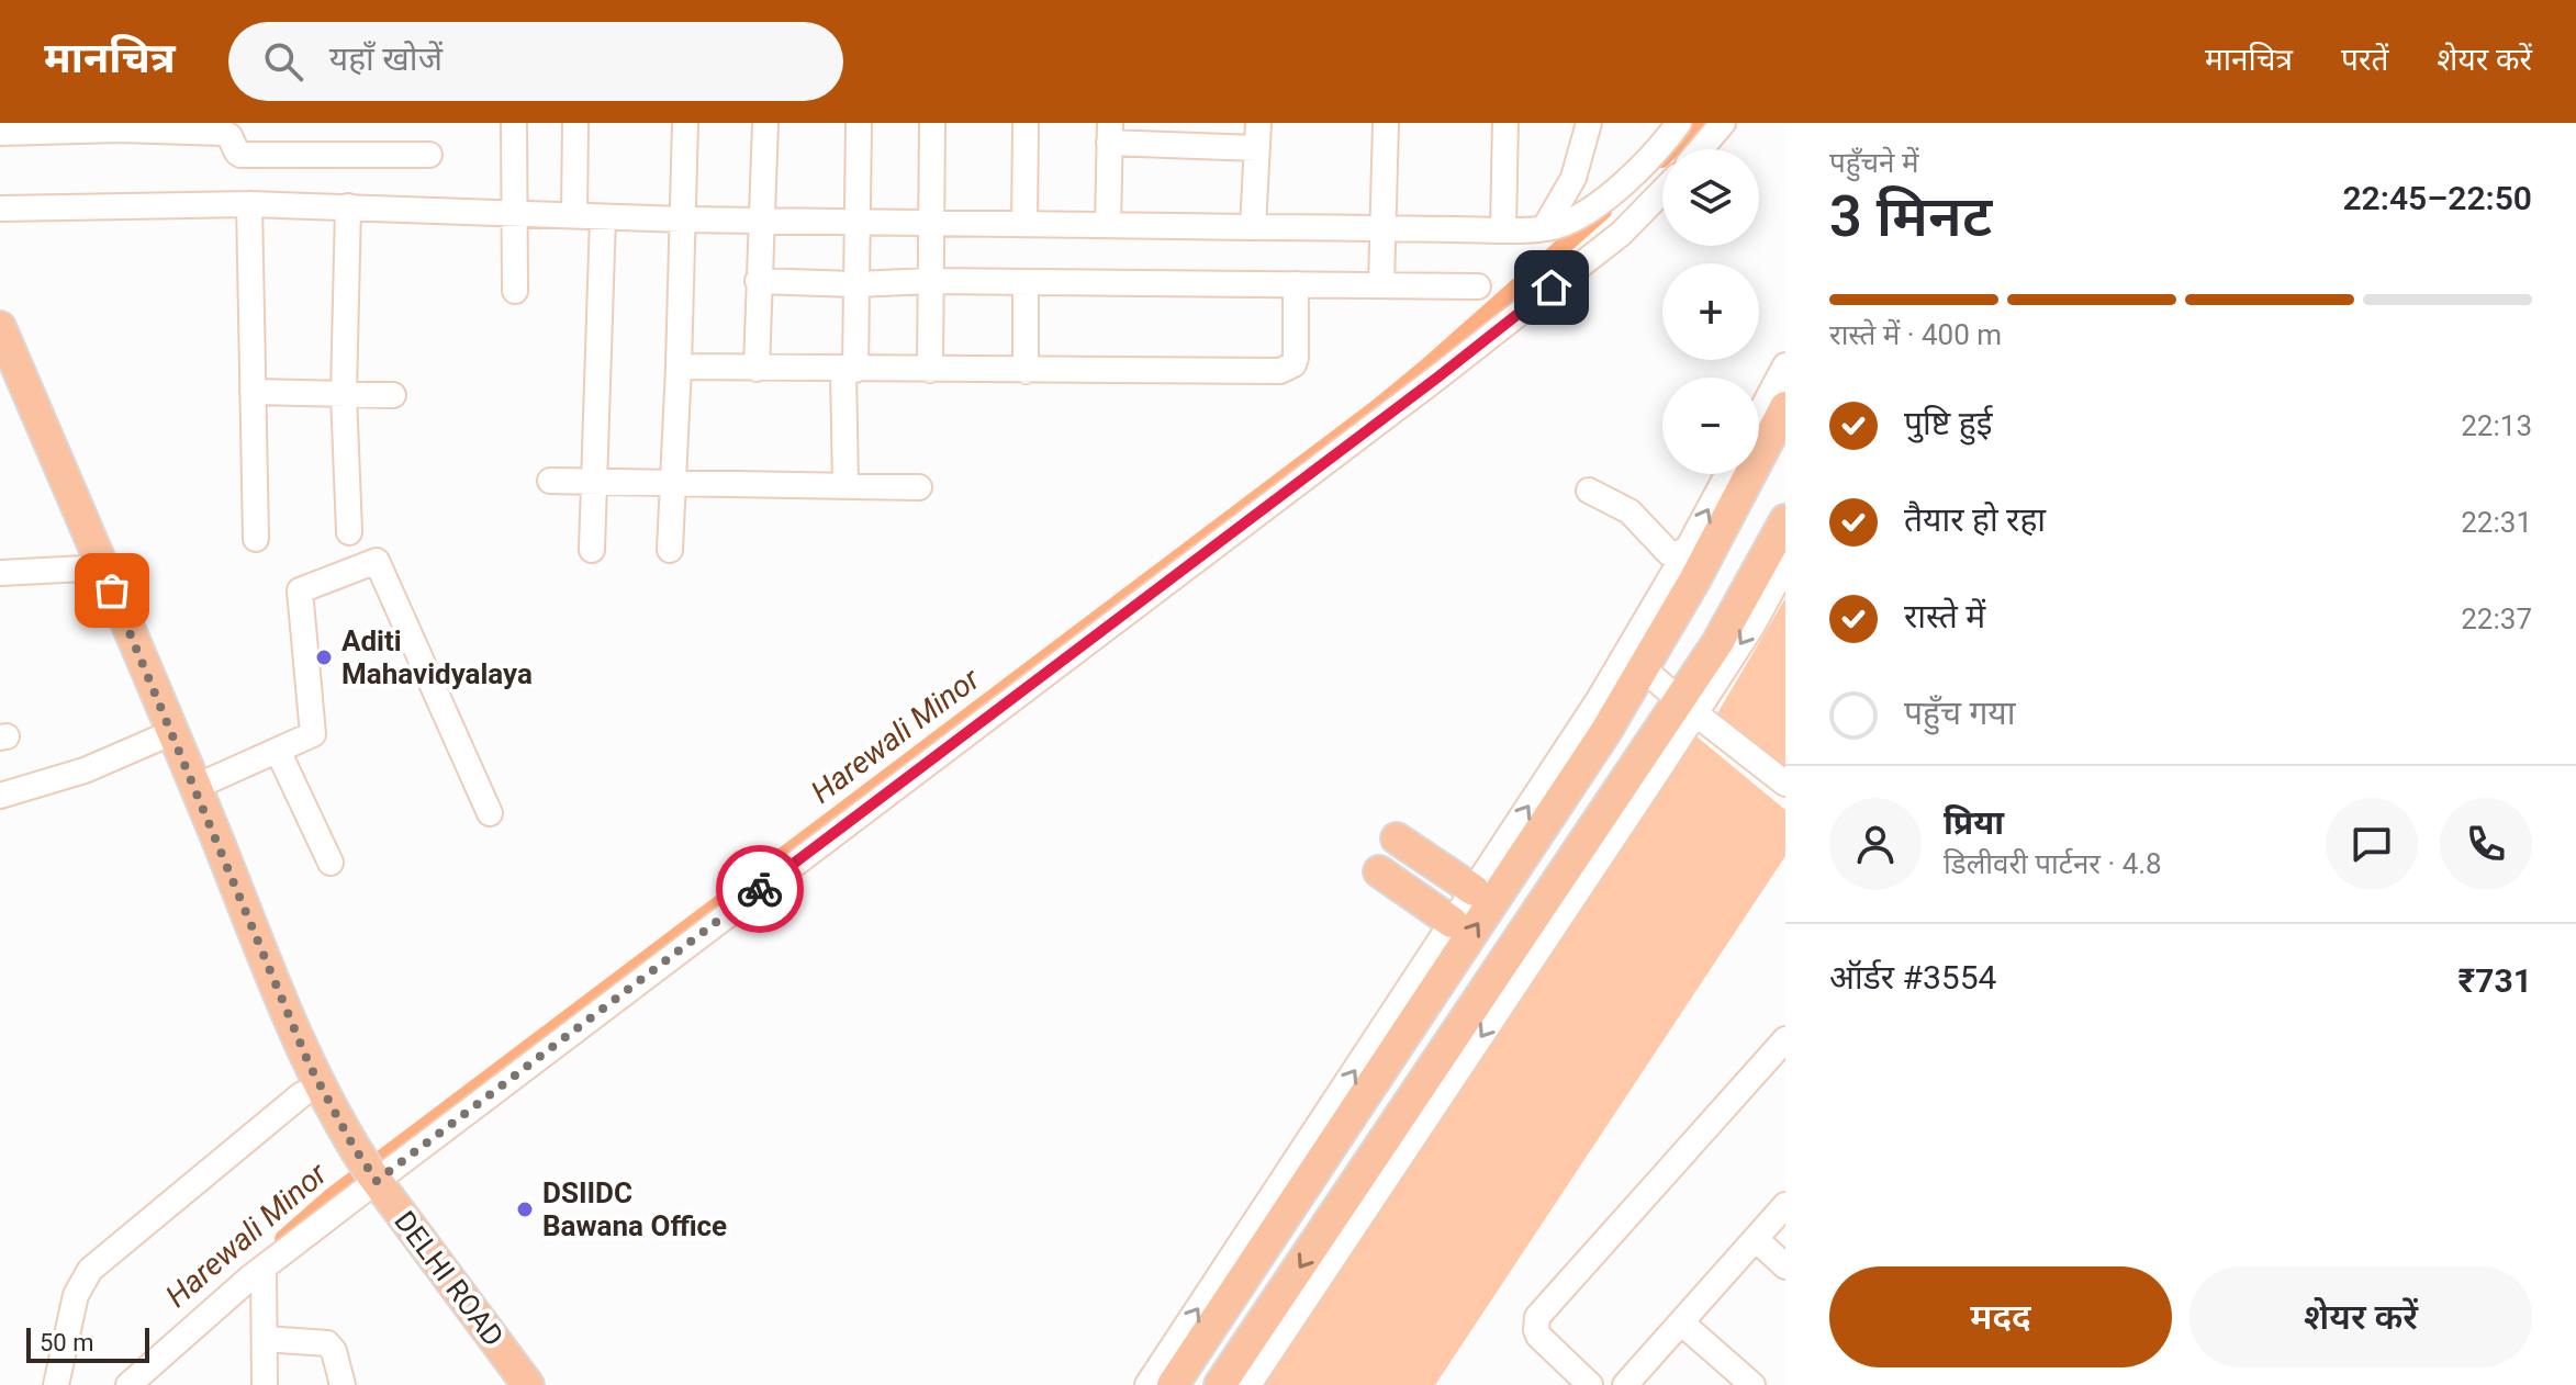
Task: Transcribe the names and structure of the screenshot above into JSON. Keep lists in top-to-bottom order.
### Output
{
  "streets": {
    "main road": ["DELHI ROAD"]
  },
  "water": ["Harewali Minor"],
  "places": ["Aditi Mahavidyalaya", "DSIIDC Bawana Office"],
  "scale_bar": "50 m",
  "page": {
    "header": "मानचित्र",
    "search": "यहाँ खोजें",
    "nav": ["मानचित्र", "परतें", "शेयर करें"],
    "heading": ["3 मिनट", "पहुँचने में", "22:45–22:50"],
    "panel": [
      "प्रिया",
      "डिलीवरी पार्टनर · 4.8",
      "ऑर्डर #3554",
      "₹731"
    ],
    "map_buttons": ["+", "−"],
    "bar": "रास्ते में · 400 m",
    "list": [
      ["पुष्टि हुई", "22:13"],
      ["तैयार हो रहा", "22:31"],
      ["रास्ते में", "22:37"],
      "पहुँच गया"
    ],
    "buttons": ["मदद", "शेयर करें"],
    "scale": "50 m"
  }
}
